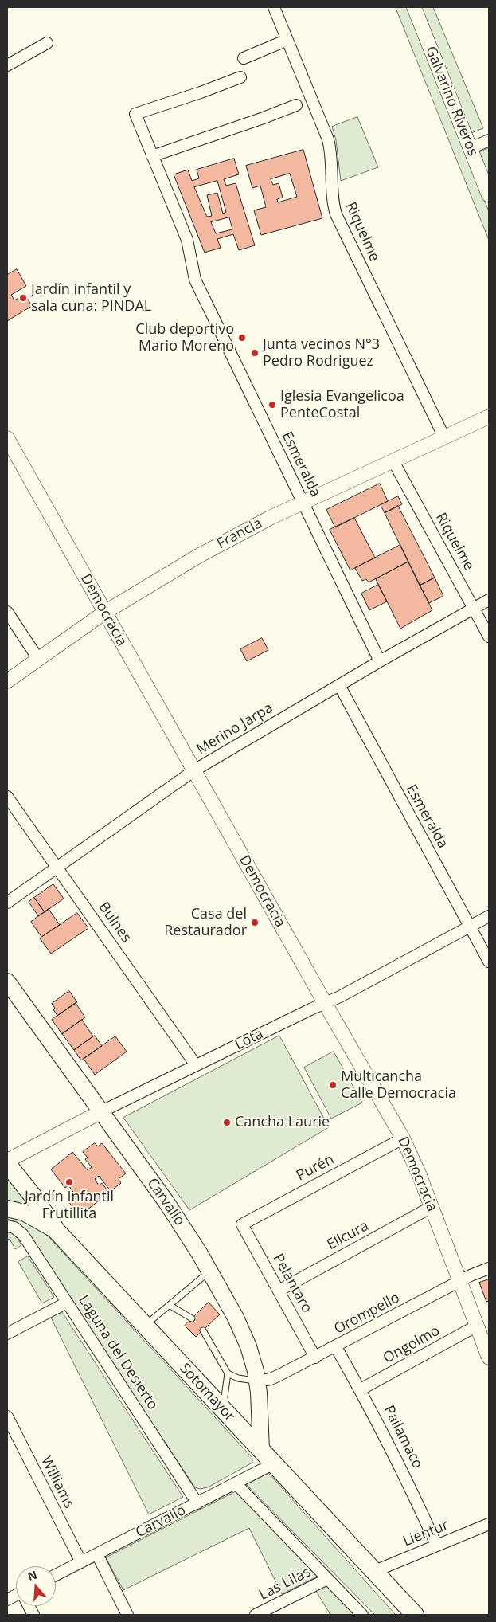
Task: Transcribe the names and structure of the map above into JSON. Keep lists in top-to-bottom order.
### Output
{
  "streets": {
    "main road": ["Carvallo", "Sotomayor"],
    "street": [
      "Galvarino Riveros",
      "Riquelme",
      "Esmeralda",
      "Francia",
      "Democracia",
      "Merino Jarpa",
      "Bulnes",
      "Lota",
      "Purén",
      "Elicura",
      "Pelantaro",
      "Orompello",
      "Ongolmo",
      "Laguna del Desierto",
      "Pailamaco",
      "Williams",
      "Lientur",
      "Las Lilas"
    ]
  },
  "crossings": [
    ["Riquelme", "Francia"],
    ["Riquelme", "Merino Jarpa"],
    ["Esmeralda", "Francia"],
    ["Esmeralda", "Merino Jarpa"],
    ["Esmeralda", "Lota"],
    ["Francia", "Democracia"],
    ["Democracia", "Merino Jarpa"],
    ["Democracia", "Lota"],
    ["Democracia", "Purén"],
    ["Democracia", "Elicura"],
    ["Democracia", "Orompello"],
    ["Democracia", "Ongolmo"],
    ["Merino Jarpa", "Bulnes"],
    ["Bulnes", "Lota"],
    ["Lota", "Carvallo"],
    ["Purén", "Pelantaro"],
    ["Carvallo", "Orompello"],
    ["Carvallo", "Laguna del Desierto"],
    ["Carvallo", "Sotomayor"],
    ["Carvallo", "Williams"],
    ["Elicura", "Pelantaro"],
    ["Pelantaro", "Orompello"],
    ["Orompello", "Pailamaco"],
    ["Ongolmo", "Pailamaco"],
    ["Sotomayor", "Lientur"],
    ["Pailamaco", "Lientur"]
  ],
  "places": [
    "Jardín infantil y sala cuna: PINDAL",
    "Club deportivo Mario Moreno",
    "Junta vecinos N°3 Pedro Rodriguez",
    "Iglesia Evangelicoa PenteCostal",
    "Casa del Restaurador",
    "Multicancha Calle Democracia",
    "Cancha Laurie",
    "Jardín Infantil Frutillita"
  ],
  "north": "top"
}
